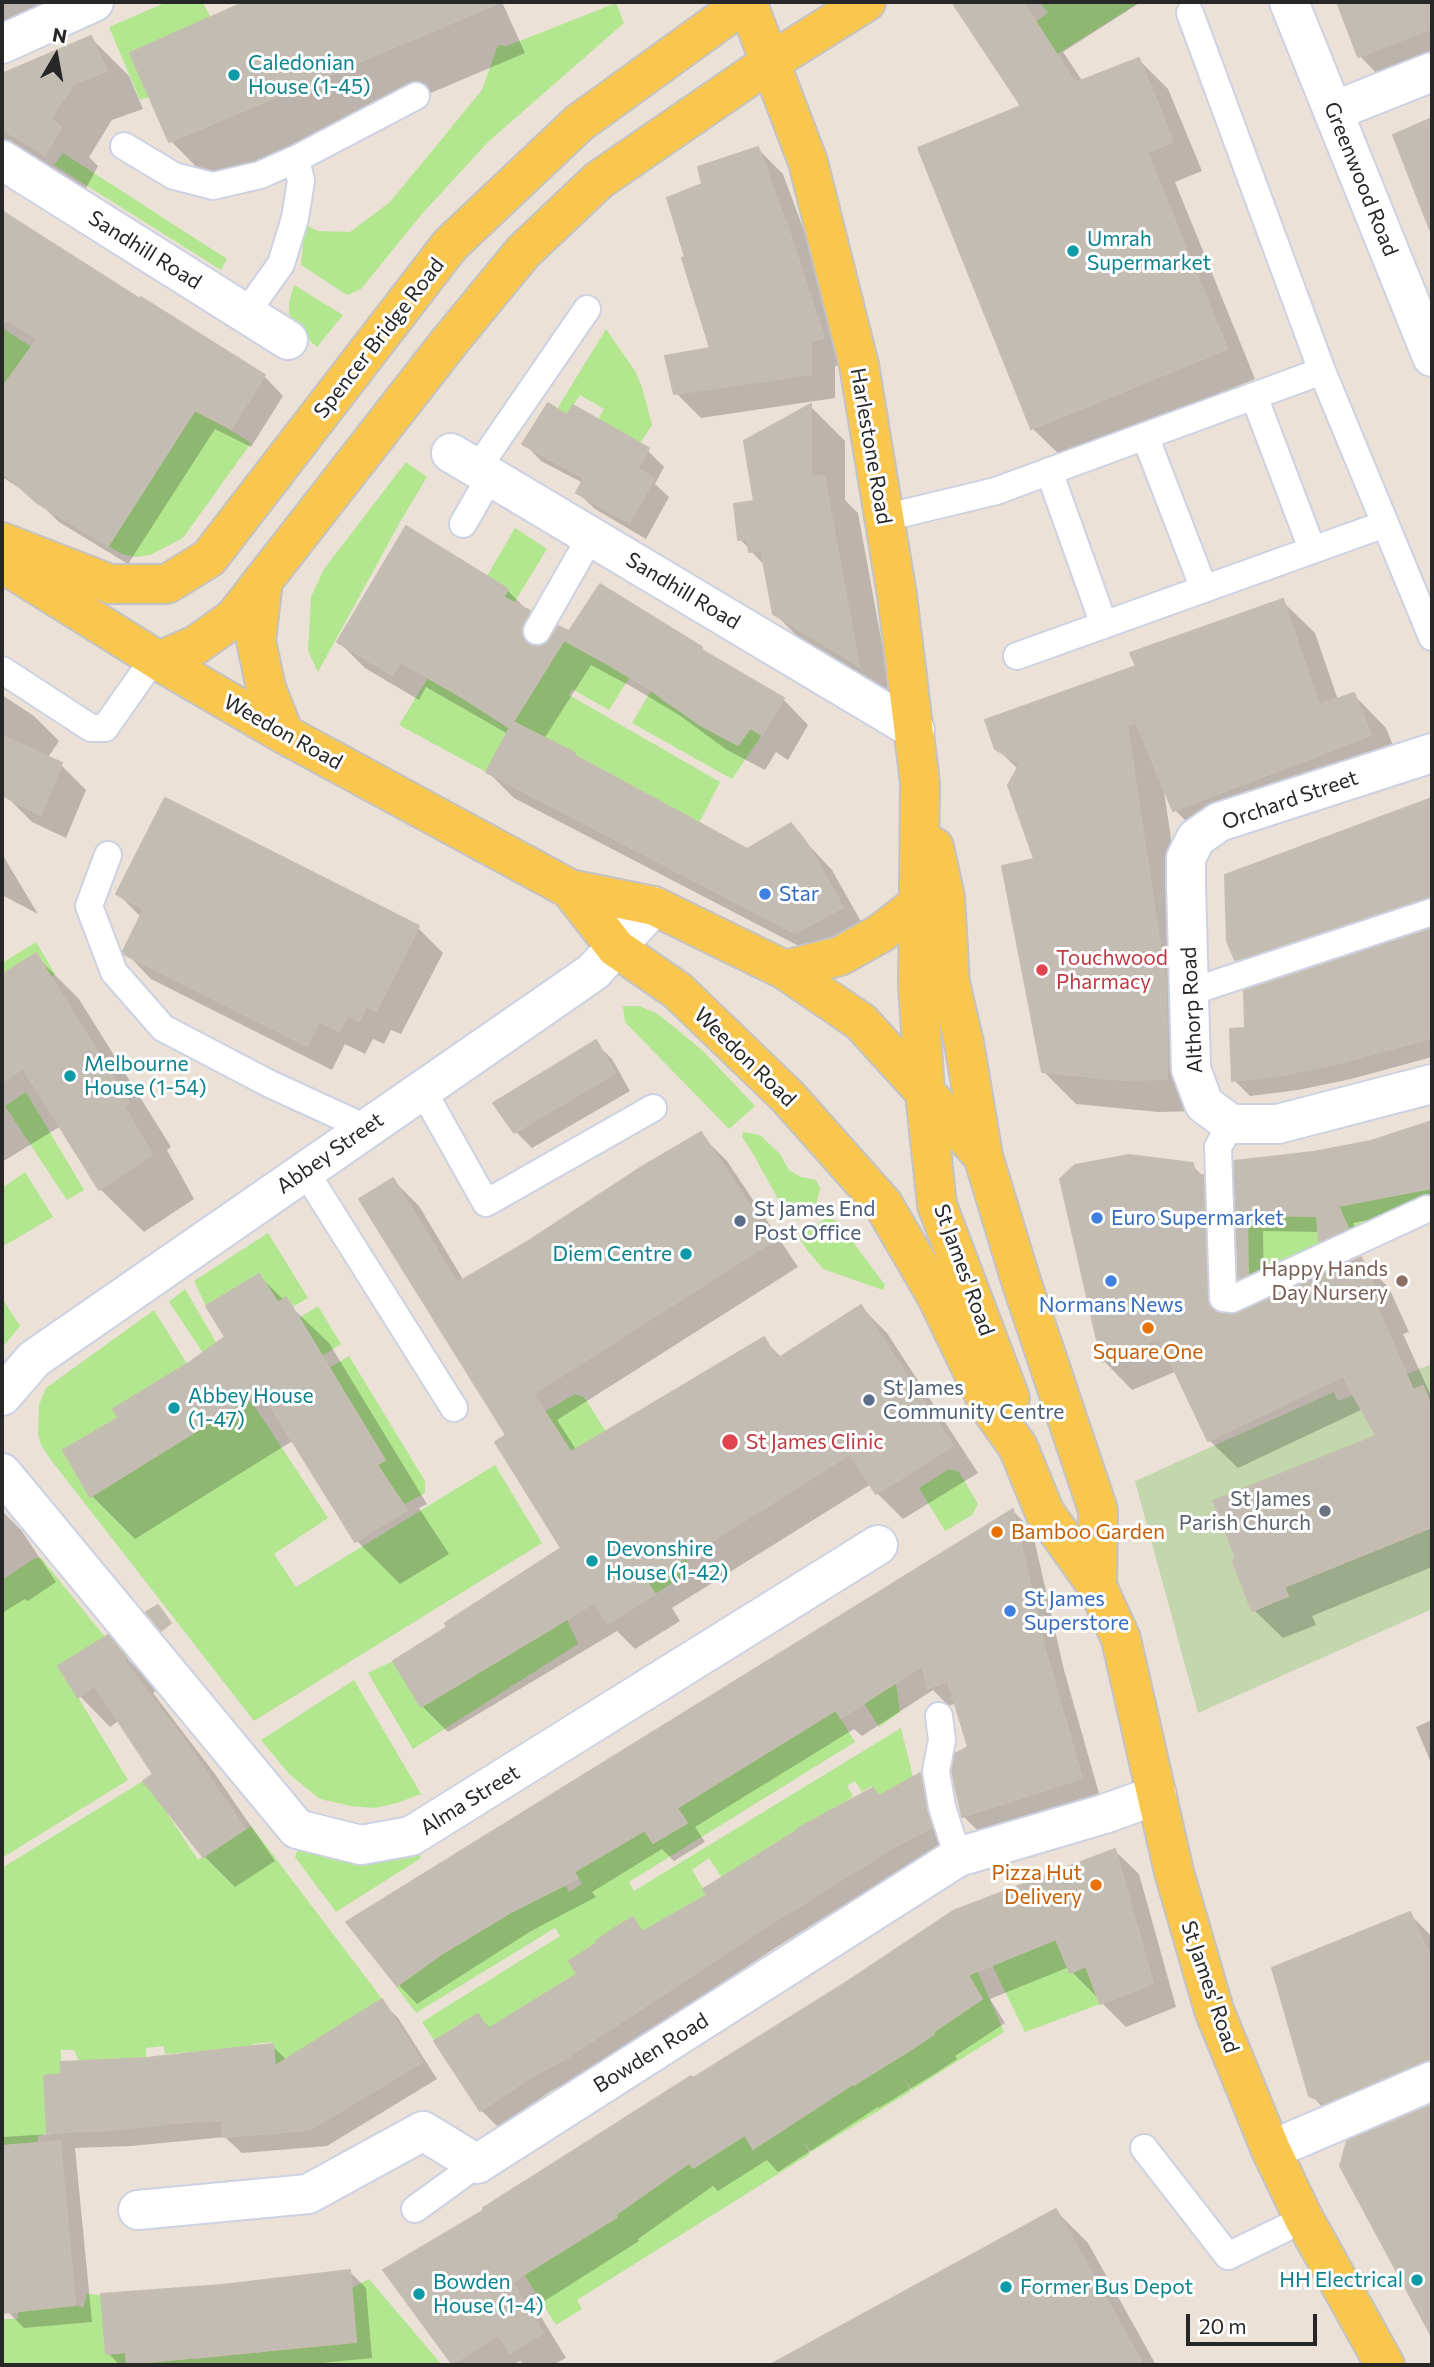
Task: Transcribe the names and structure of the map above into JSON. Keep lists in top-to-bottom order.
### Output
{
  "streets": {
    "main road": [
      "Spencer Bridge Road",
      "Harlestone Road",
      "Weedon Road",
      "St James' Road"
    ],
    "street": [
      "Greenwood Road",
      "Sandhill Road",
      "Orchard Street",
      "Althorp Road",
      "Abbey Street",
      "Alma Street",
      "Bowden Road"
    ]
  },
  "crossings": [
    ["Sandhill Road", "Harlestone Road"],
    ["Spencer Bridge Road", "Harlestone Road"],
    ["Harlestone Road", "Weedon Road"],
    ["Harlestone Road", "St James' Road"],
    ["Weedon Road", "Abbey Street"],
    ["Weedon Road", "St James' Road"],
    ["Orchard Street", "Althorp Road"],
    ["St James' Road", "Bowden Road"]
  ],
  "places": [
    "Caledonian House (1-45)",
    "Umrah Supermarket",
    "Star",
    "Touchwood Pharmacy",
    "Melbourne House (1-54)",
    "Euro Supermarket",
    "St James End Post Office",
    "Diem Centre",
    "Normans News",
    "Happy Hands Day Nursery",
    "Square One",
    "St James Community Centre",
    "Abbey House (1-47)",
    "St James Clinic",
    "St James Parish Church",
    "Bamboo Garden",
    "Devonshire House (1-42)",
    "St James Superstore",
    "Pizza Hut Delivery",
    "HH Electrical",
    "Former Bus Depot",
    "Bowden House (1-4)"
  ],
  "scale_bar": "20 m",
  "north": "top"
}
